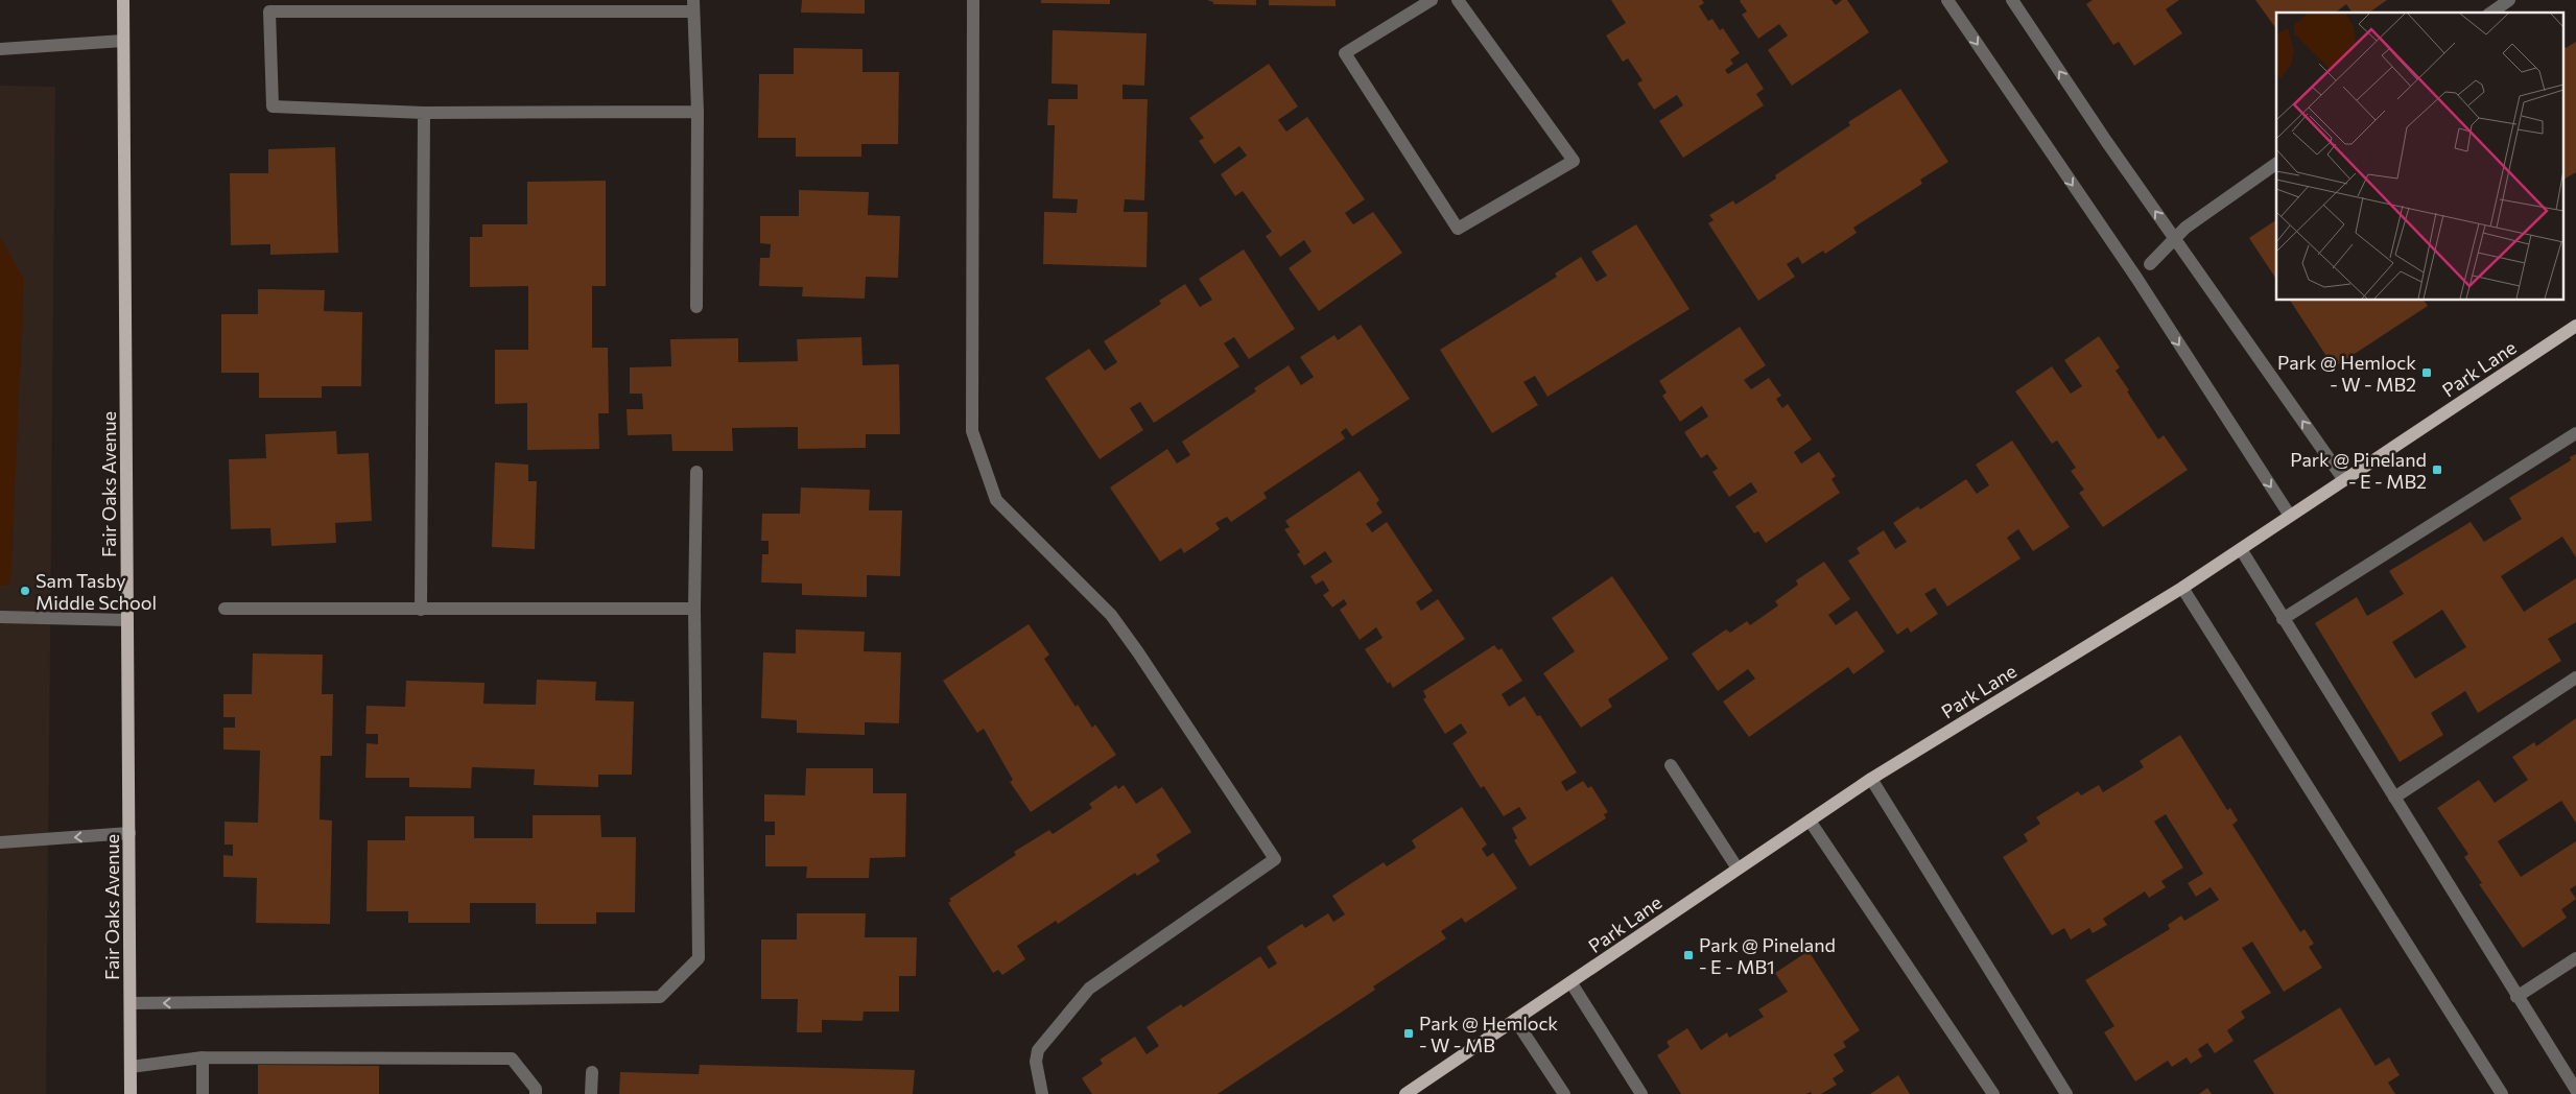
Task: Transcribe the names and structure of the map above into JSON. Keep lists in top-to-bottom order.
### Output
{
  "streets": {
    "main road": ["Park Lane", "Fair Oaks Avenue"]
  },
  "places": {
    "transit": [
      "Park @ Hemlock - W - MB2",
      "Park @ Pineland - E - MB2",
      "Park @ Pineland - E - MB1",
      "Park @ Hemlock - W - MB"
    ],
    "other": ["Sam Tasby Middle School"]
  }
}
